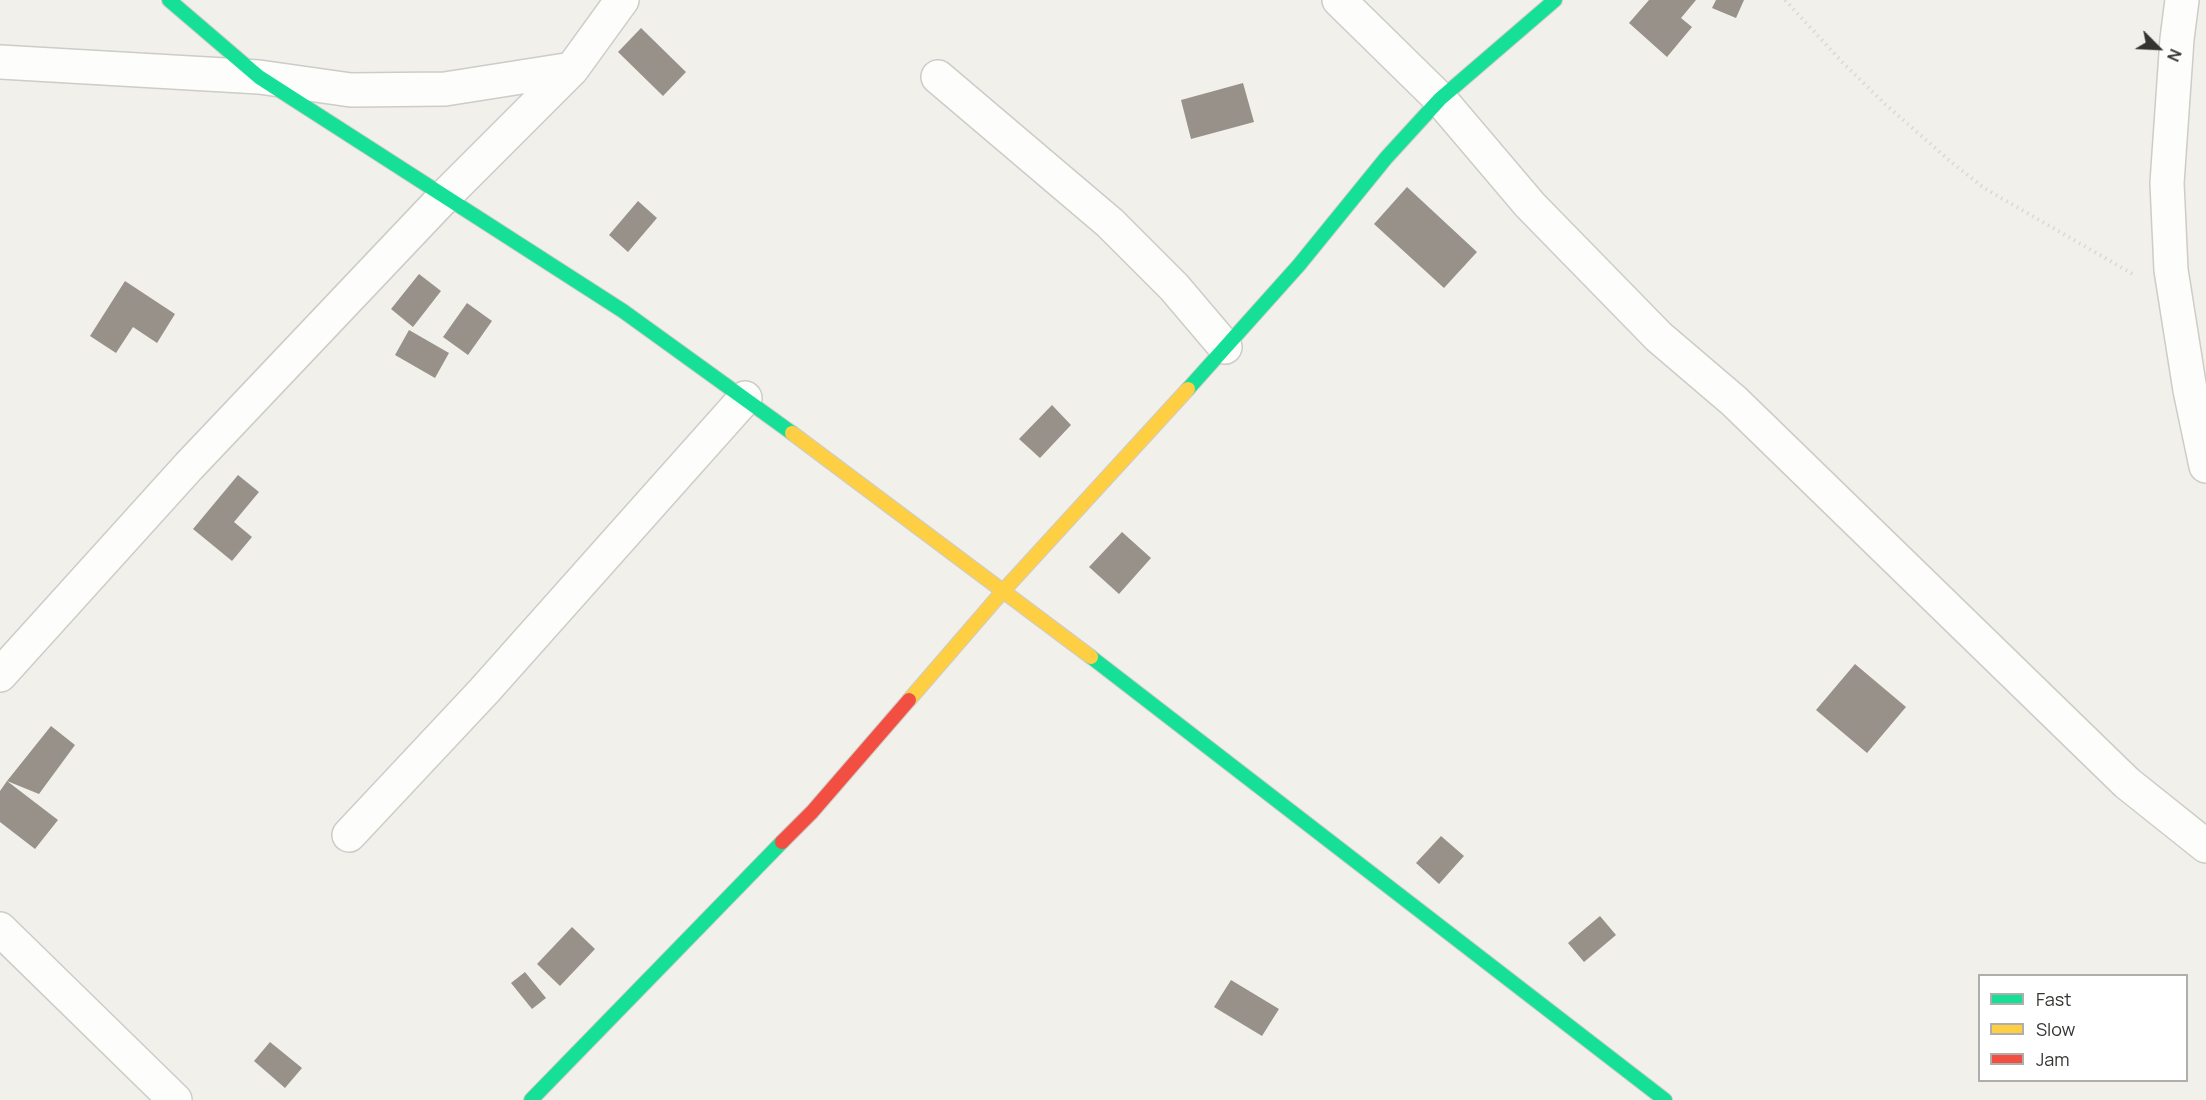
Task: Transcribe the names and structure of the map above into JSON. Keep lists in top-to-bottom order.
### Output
{
  "legend": ["Fast", "Slow", "Jam"],
  "north": "bottom right"
}
